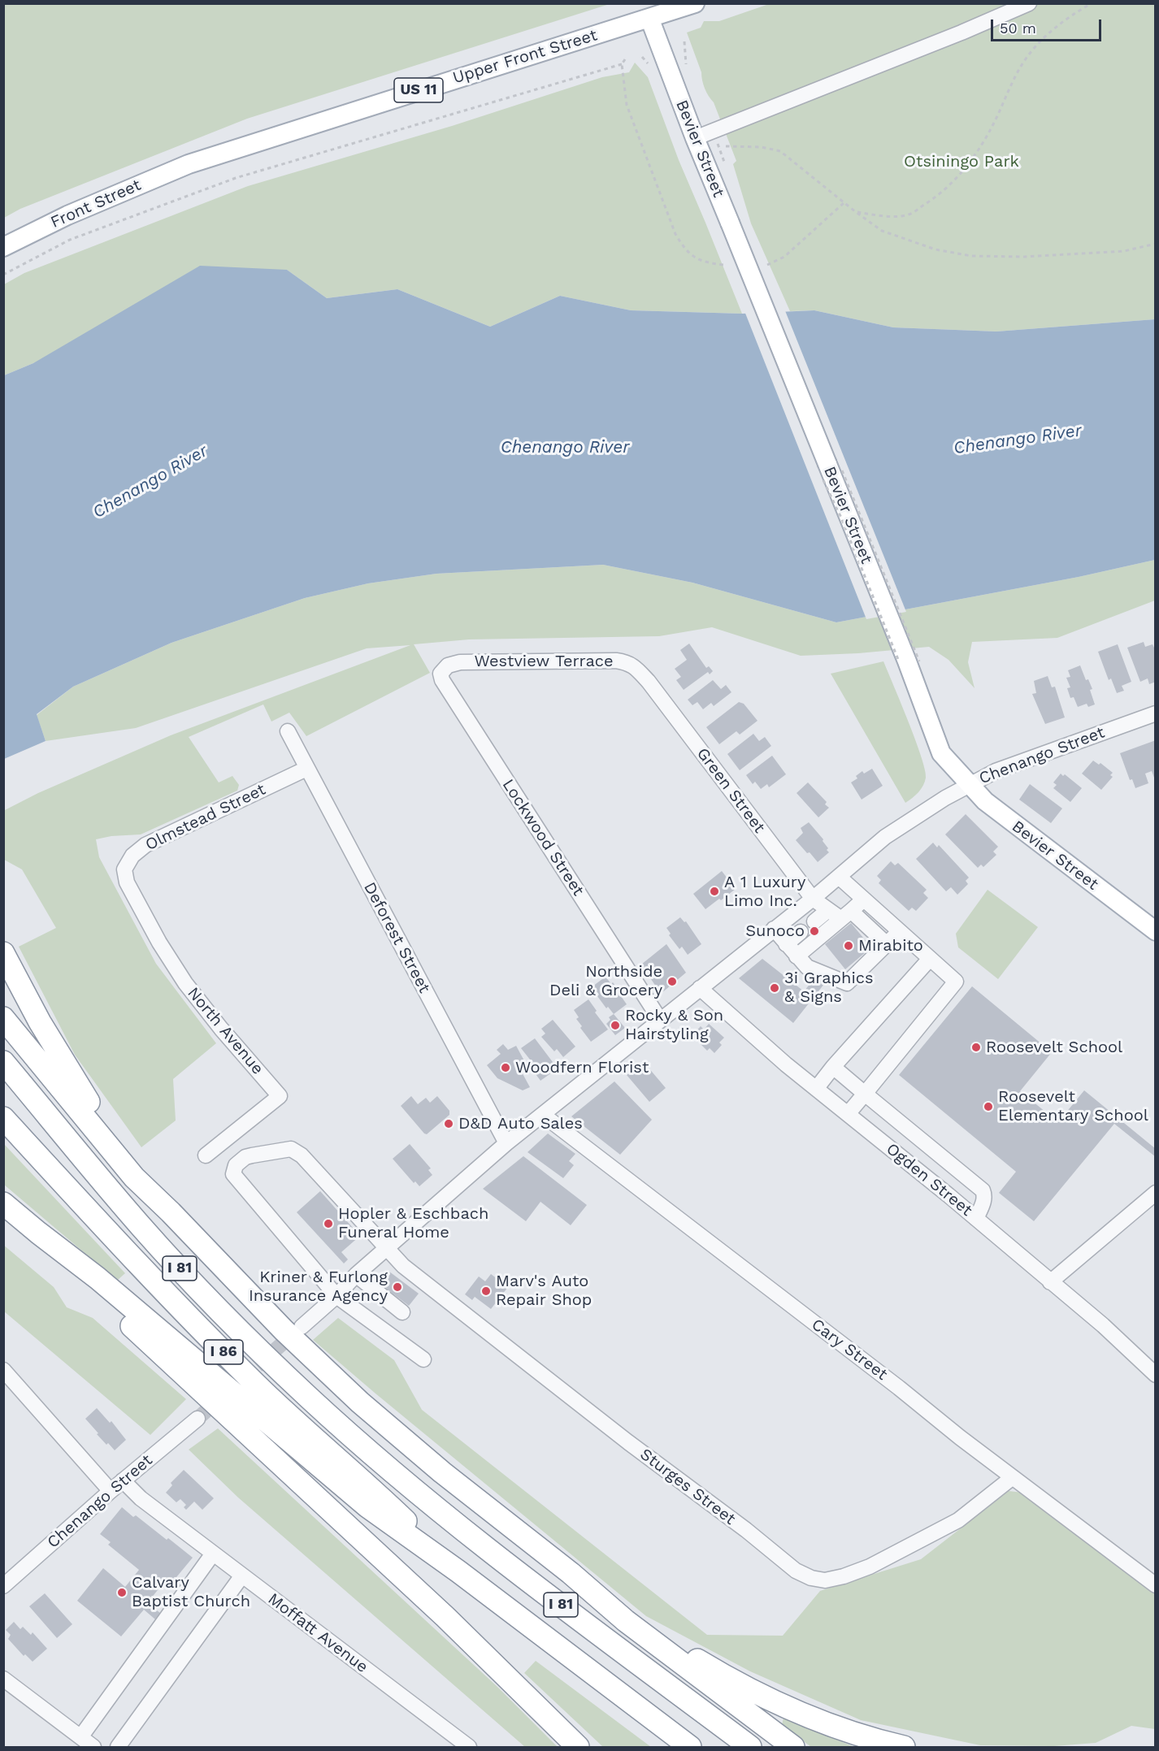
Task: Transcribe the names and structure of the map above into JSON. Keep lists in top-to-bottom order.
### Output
{
  "streets": {
    "highway": ["I 81", "I 86"],
    "main road": [
      "Upper Front Street",
      "US 11",
      "Bevier Street",
      "Front Street"
    ],
    "street": [
      "Westview Terrace",
      "Chenango Street",
      "Green Street",
      "Olmstead Street",
      "Lockwood Street",
      "Deforest Street",
      "North Avenue",
      "Ogden Street",
      "Cary Street",
      "Sturges Street",
      "Moffatt Avenue"
    ]
  },
  "crossings": [
    ["Upper Front Street", "Bevier Street"],
    ["Upper Front Street", "Front Street"],
    ["Bevier Street", "Chenango Street"],
    ["Westview Terrace", "Green Street"],
    ["Westview Terrace", "Lockwood Street"],
    ["Chenango Street", "Green Street"],
    ["Chenango Street", "Lockwood Street"],
    ["Chenango Street", "Deforest Street"],
    ["Chenango Street", "Ogden Street"],
    ["Chenango Street", "Cary Street"],
    ["Chenango Street", "Sturges Street"],
    ["Chenango Street", "Moffatt Avenue"],
    ["Olmstead Street", "Deforest Street"],
    ["Olmstead Street", "North Avenue"],
    ["I 81", "I 86"],
    ["Cary Street", "Sturges Street"]
  ],
  "water": ["Chenango River"],
  "parks": ["Otsiningo Park"],
  "places": [
    "A 1 Luxury Limo Inc.",
    "Sunoco",
    "Mirabito",
    "Northside Deli & Grocery",
    "3i Graphics & Signs",
    "Rocky & Son Hairstyling",
    "Roosevelt School",
    "Woodfern Florist",
    "Roosevelt Elementary School",
    "D&D Auto Sales",
    "Hopler & Eschbach Funeral Home",
    "Kriner & Furlong Insurance Agency",
    "Marv's Auto Repair Shop",
    "Calvary Baptist Church"
  ],
  "scale_bar": "50 m"
}
